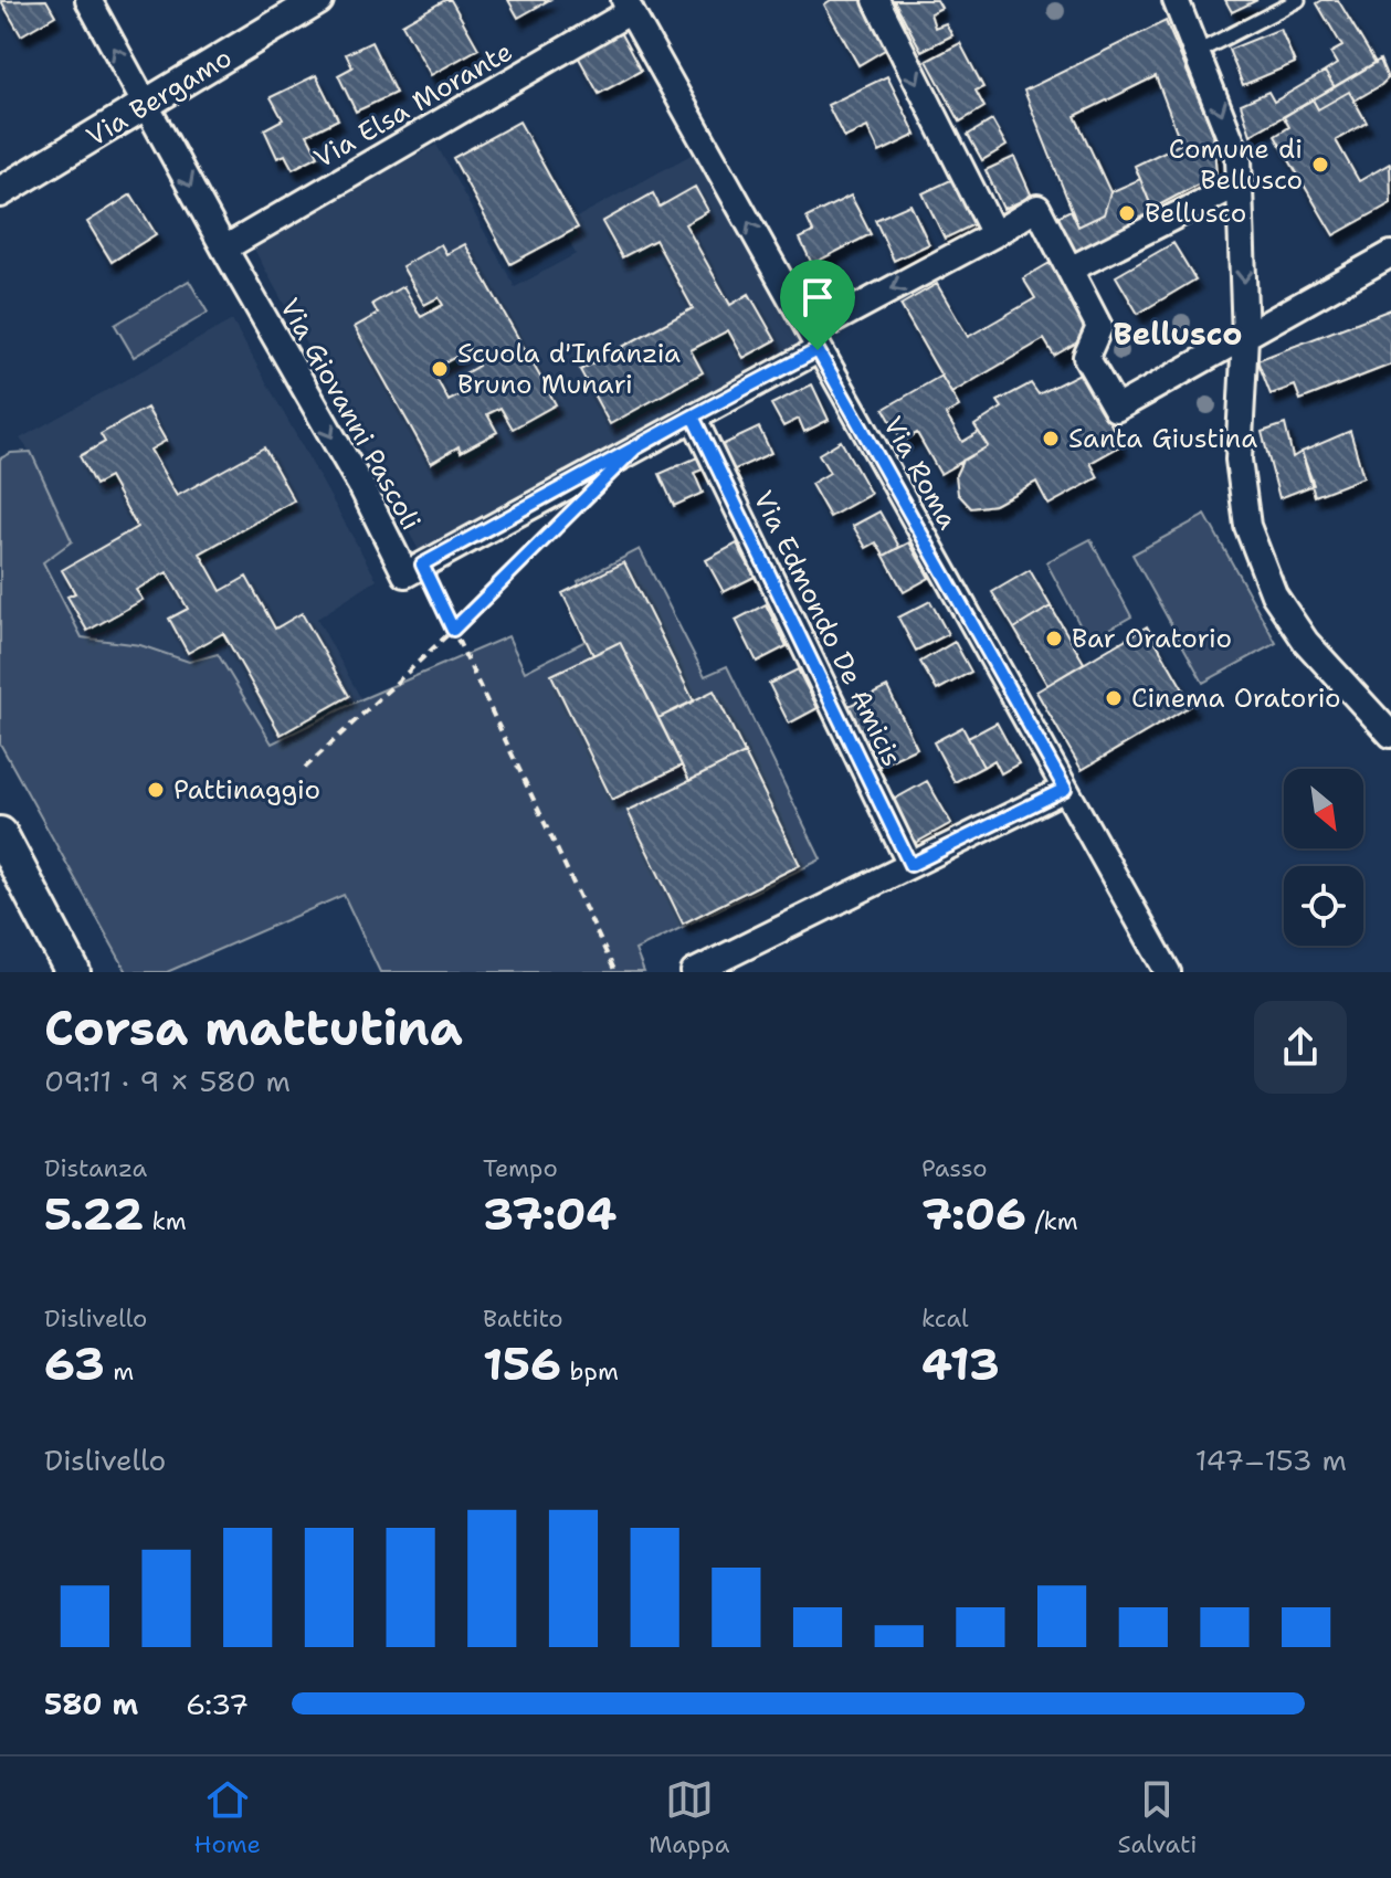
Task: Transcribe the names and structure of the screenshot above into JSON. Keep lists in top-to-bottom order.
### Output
{
  "streets": {
    "street": [
      "Via Bergamo",
      "Via Elsa Morante",
      "Via Giovanni Pascoli",
      "Via Roma",
      "Via Edmondo De Amicis"
    ]
  },
  "crossings": [
    ["Via Bergamo", "Via Giovanni Pascoli"],
    ["Via Elsa Morante", "Via Giovanni Pascoli"],
    ["Via Elsa Morante", "Via Roma"],
    ["Via Giovanni Pascoli", "Via Roma"],
    ["Via Giovanni Pascoli", "Via Edmondo De Amicis"]
  ],
  "districts": ["Bellusco"],
  "places": [
    "Comune di Bellusco",
    "Bellusco",
    "Scuola d'Infanzia Bruno Munari",
    "Santa Giustina",
    "Bar Oratorio",
    "Cinema Oratorio",
    "Pattinaggio"
  ],
  "north": "bottom right",
  "page": {
    "heading": ["Corsa mattutina", "09:11 · 9 × 580 m"],
    "stats": [
      ["Distanza", "5.22 km"],
      ["Tempo", "37:04"],
      ["Passo", "7:06 /km"],
      ["Dislivello", "63 m"],
      ["Battito", "156 bpm"],
      ["kcal", "413"]
    ],
    "chart": ["Dislivello", "147–153 m"],
    "list": [
      {
        "name": "580 m",
        "note": "6:37"
      }
    ],
    "tabs": ["Home", "Mappa", "Salvati"]
  }
}
